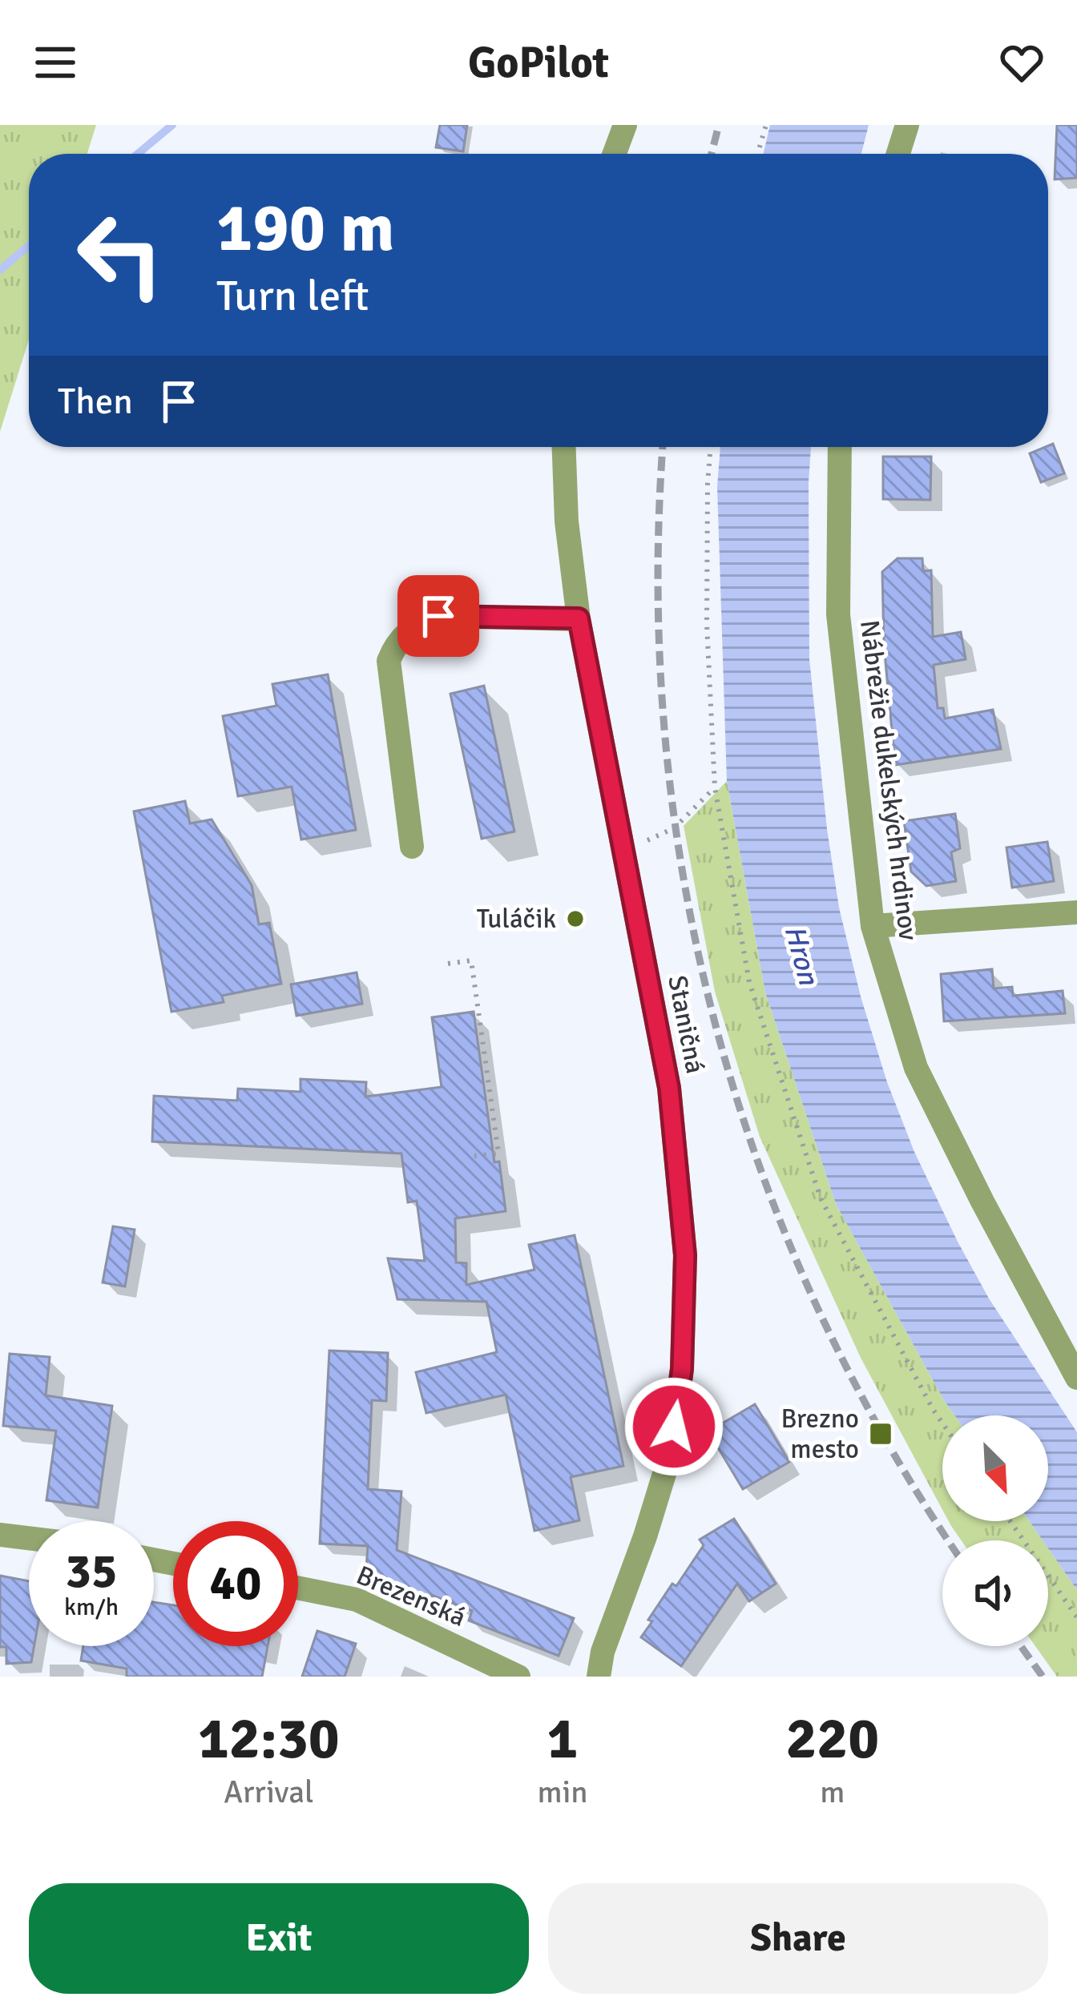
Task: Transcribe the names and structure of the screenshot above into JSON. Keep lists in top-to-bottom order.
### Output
{
  "streets": {
    "street": ["Nábrežie dukelských hrdinov", "Staničná", "Brezenská"]
  },
  "water": ["Hron"],
  "places": {
    "other": ["Tuláčik"],
    "transit": ["Brezno mesto"]
  },
  "north": "bottom right",
  "page": {
    "header": "GoPilot",
    "turn": ["190 m", "Turn left"],
    "then": "Then",
    "speed": "35 km/h",
    "limit": "40",
    "eta": [
      "12:30",
      "Arrival",
      "1",
      "min",
      "220",
      "m"
    ],
    "buttons": ["Exit", "Share"]
  }
}
